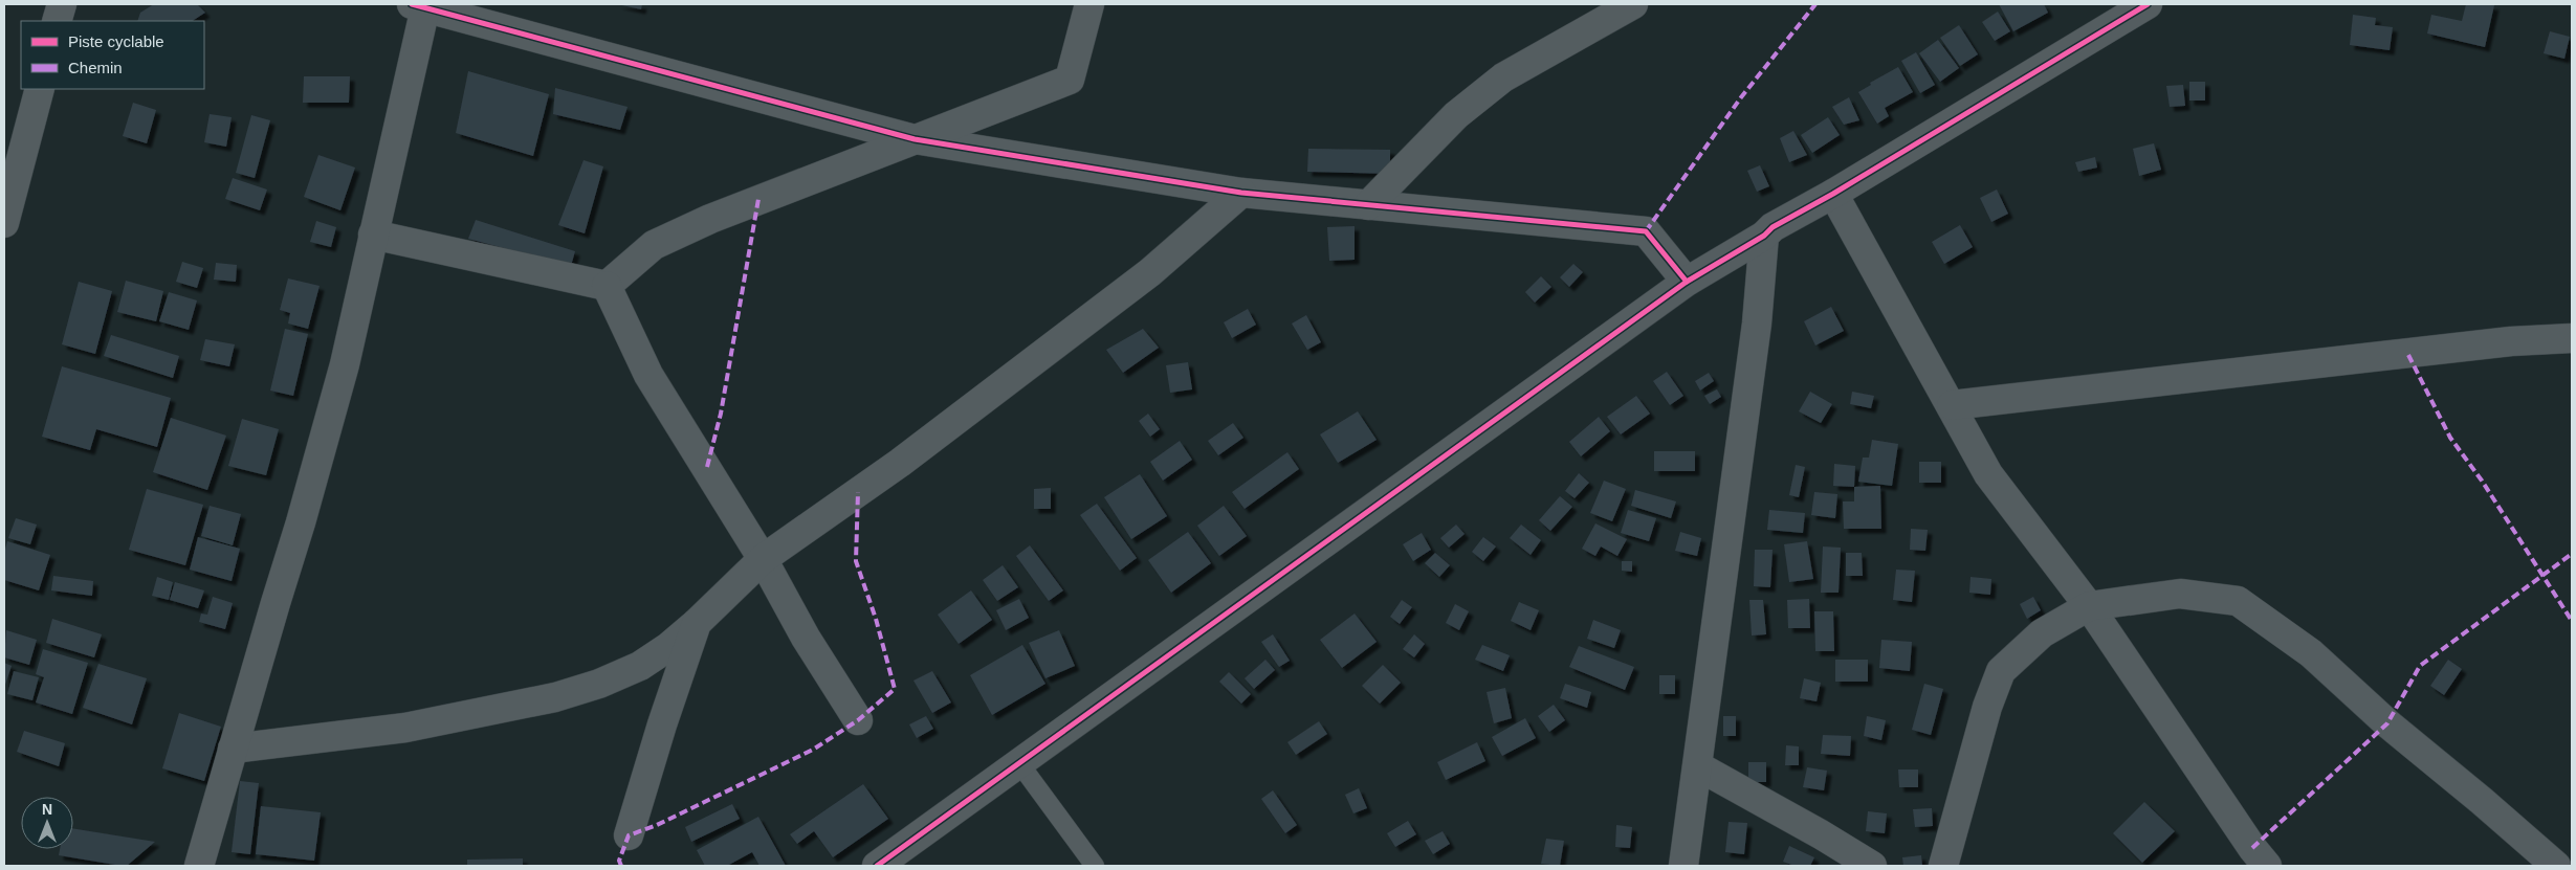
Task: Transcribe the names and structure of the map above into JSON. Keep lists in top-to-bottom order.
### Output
{
  "legend": ["Piste cyclable", "Chemin"],
  "north": "top"
}
